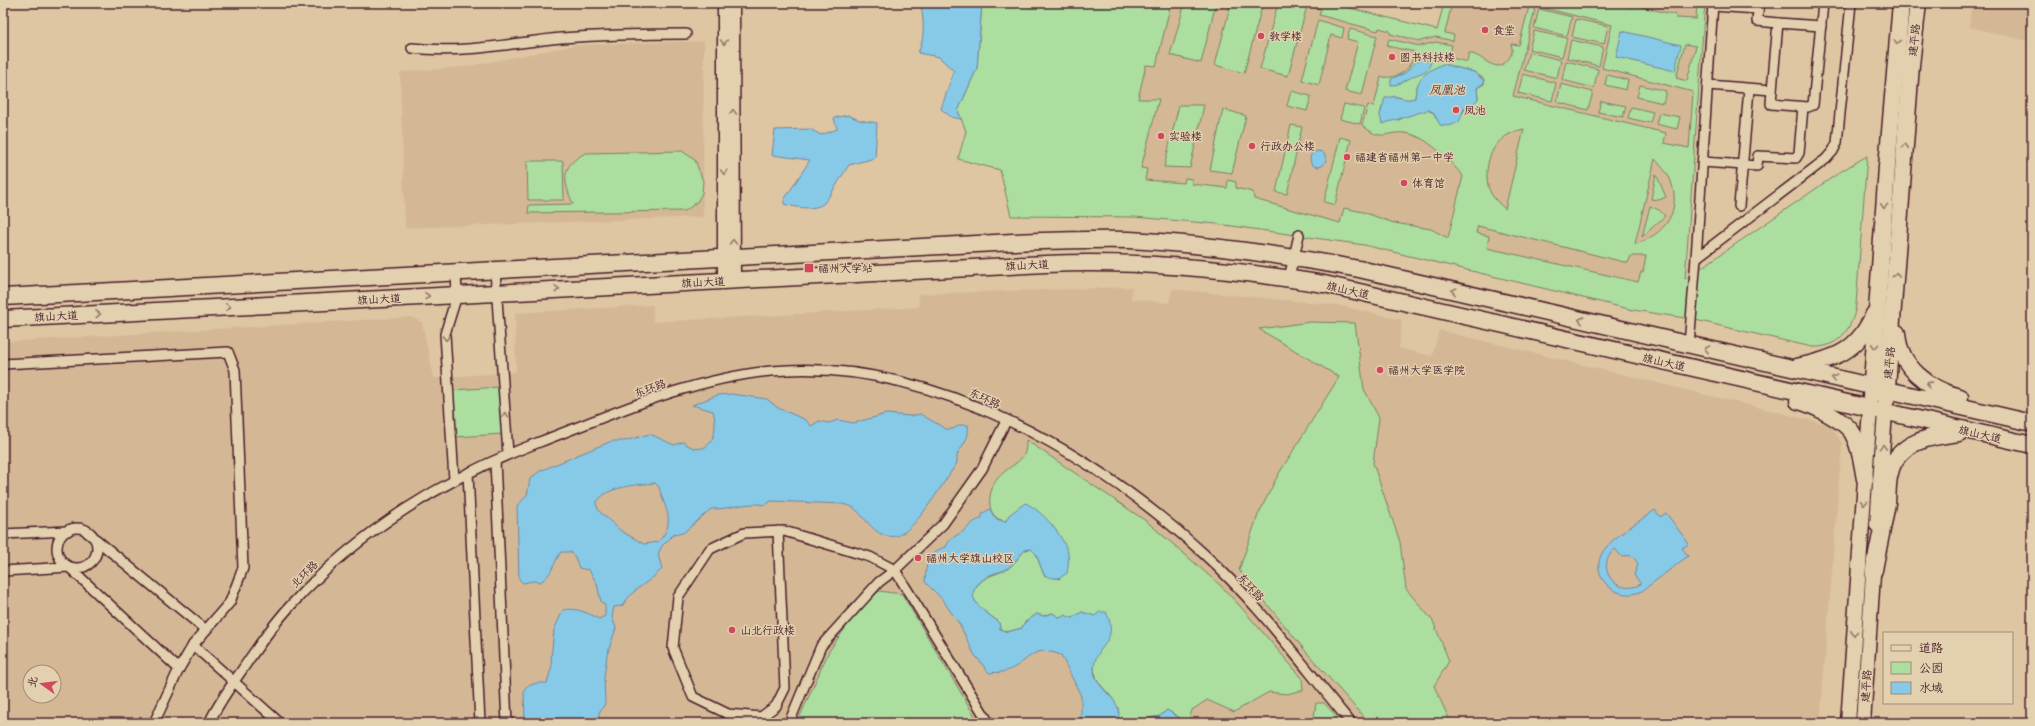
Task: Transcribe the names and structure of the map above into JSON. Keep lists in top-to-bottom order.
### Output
{
  "streets": {
    "highway": ["建平路", "旗山大道"],
    "street": ["东环路", "北环路"]
  },
  "crossings": [
    ["建平路", "旗山大道"],
    ["东环路", "北环路"]
  ],
  "water": ["凤凰池"],
  "places": {
    "other": [
      "食堂",
      "教学楼",
      "图书科技楼",
      "凤池",
      "实验楼",
      "行政办公楼",
      "福建省福州第一中学",
      "体育馆",
      "福州大学医学院",
      "福州大学旗山校区",
      "山北行政楼"
    ],
    "transit": ["福州大学站"]
  },
  "legend": ["道路", "公园", "水域"],
  "north": "left"
}
